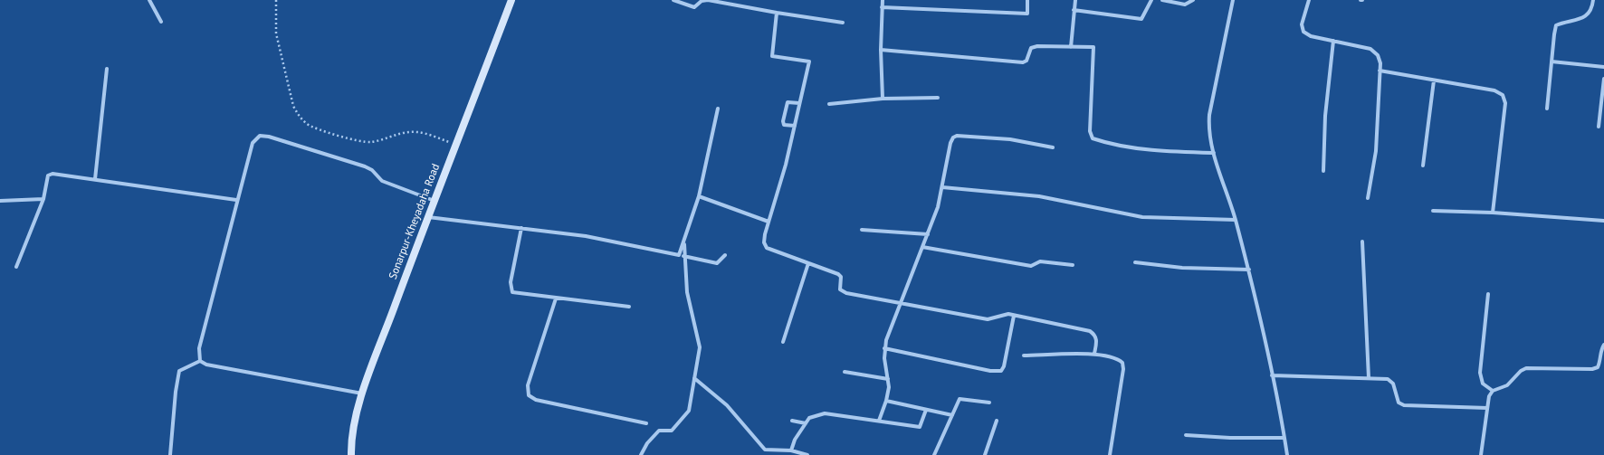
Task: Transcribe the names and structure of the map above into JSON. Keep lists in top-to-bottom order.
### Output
{
  "streets": {
    "main road": ["Sonarpur-Kheyadaha Road"]
  }
}
